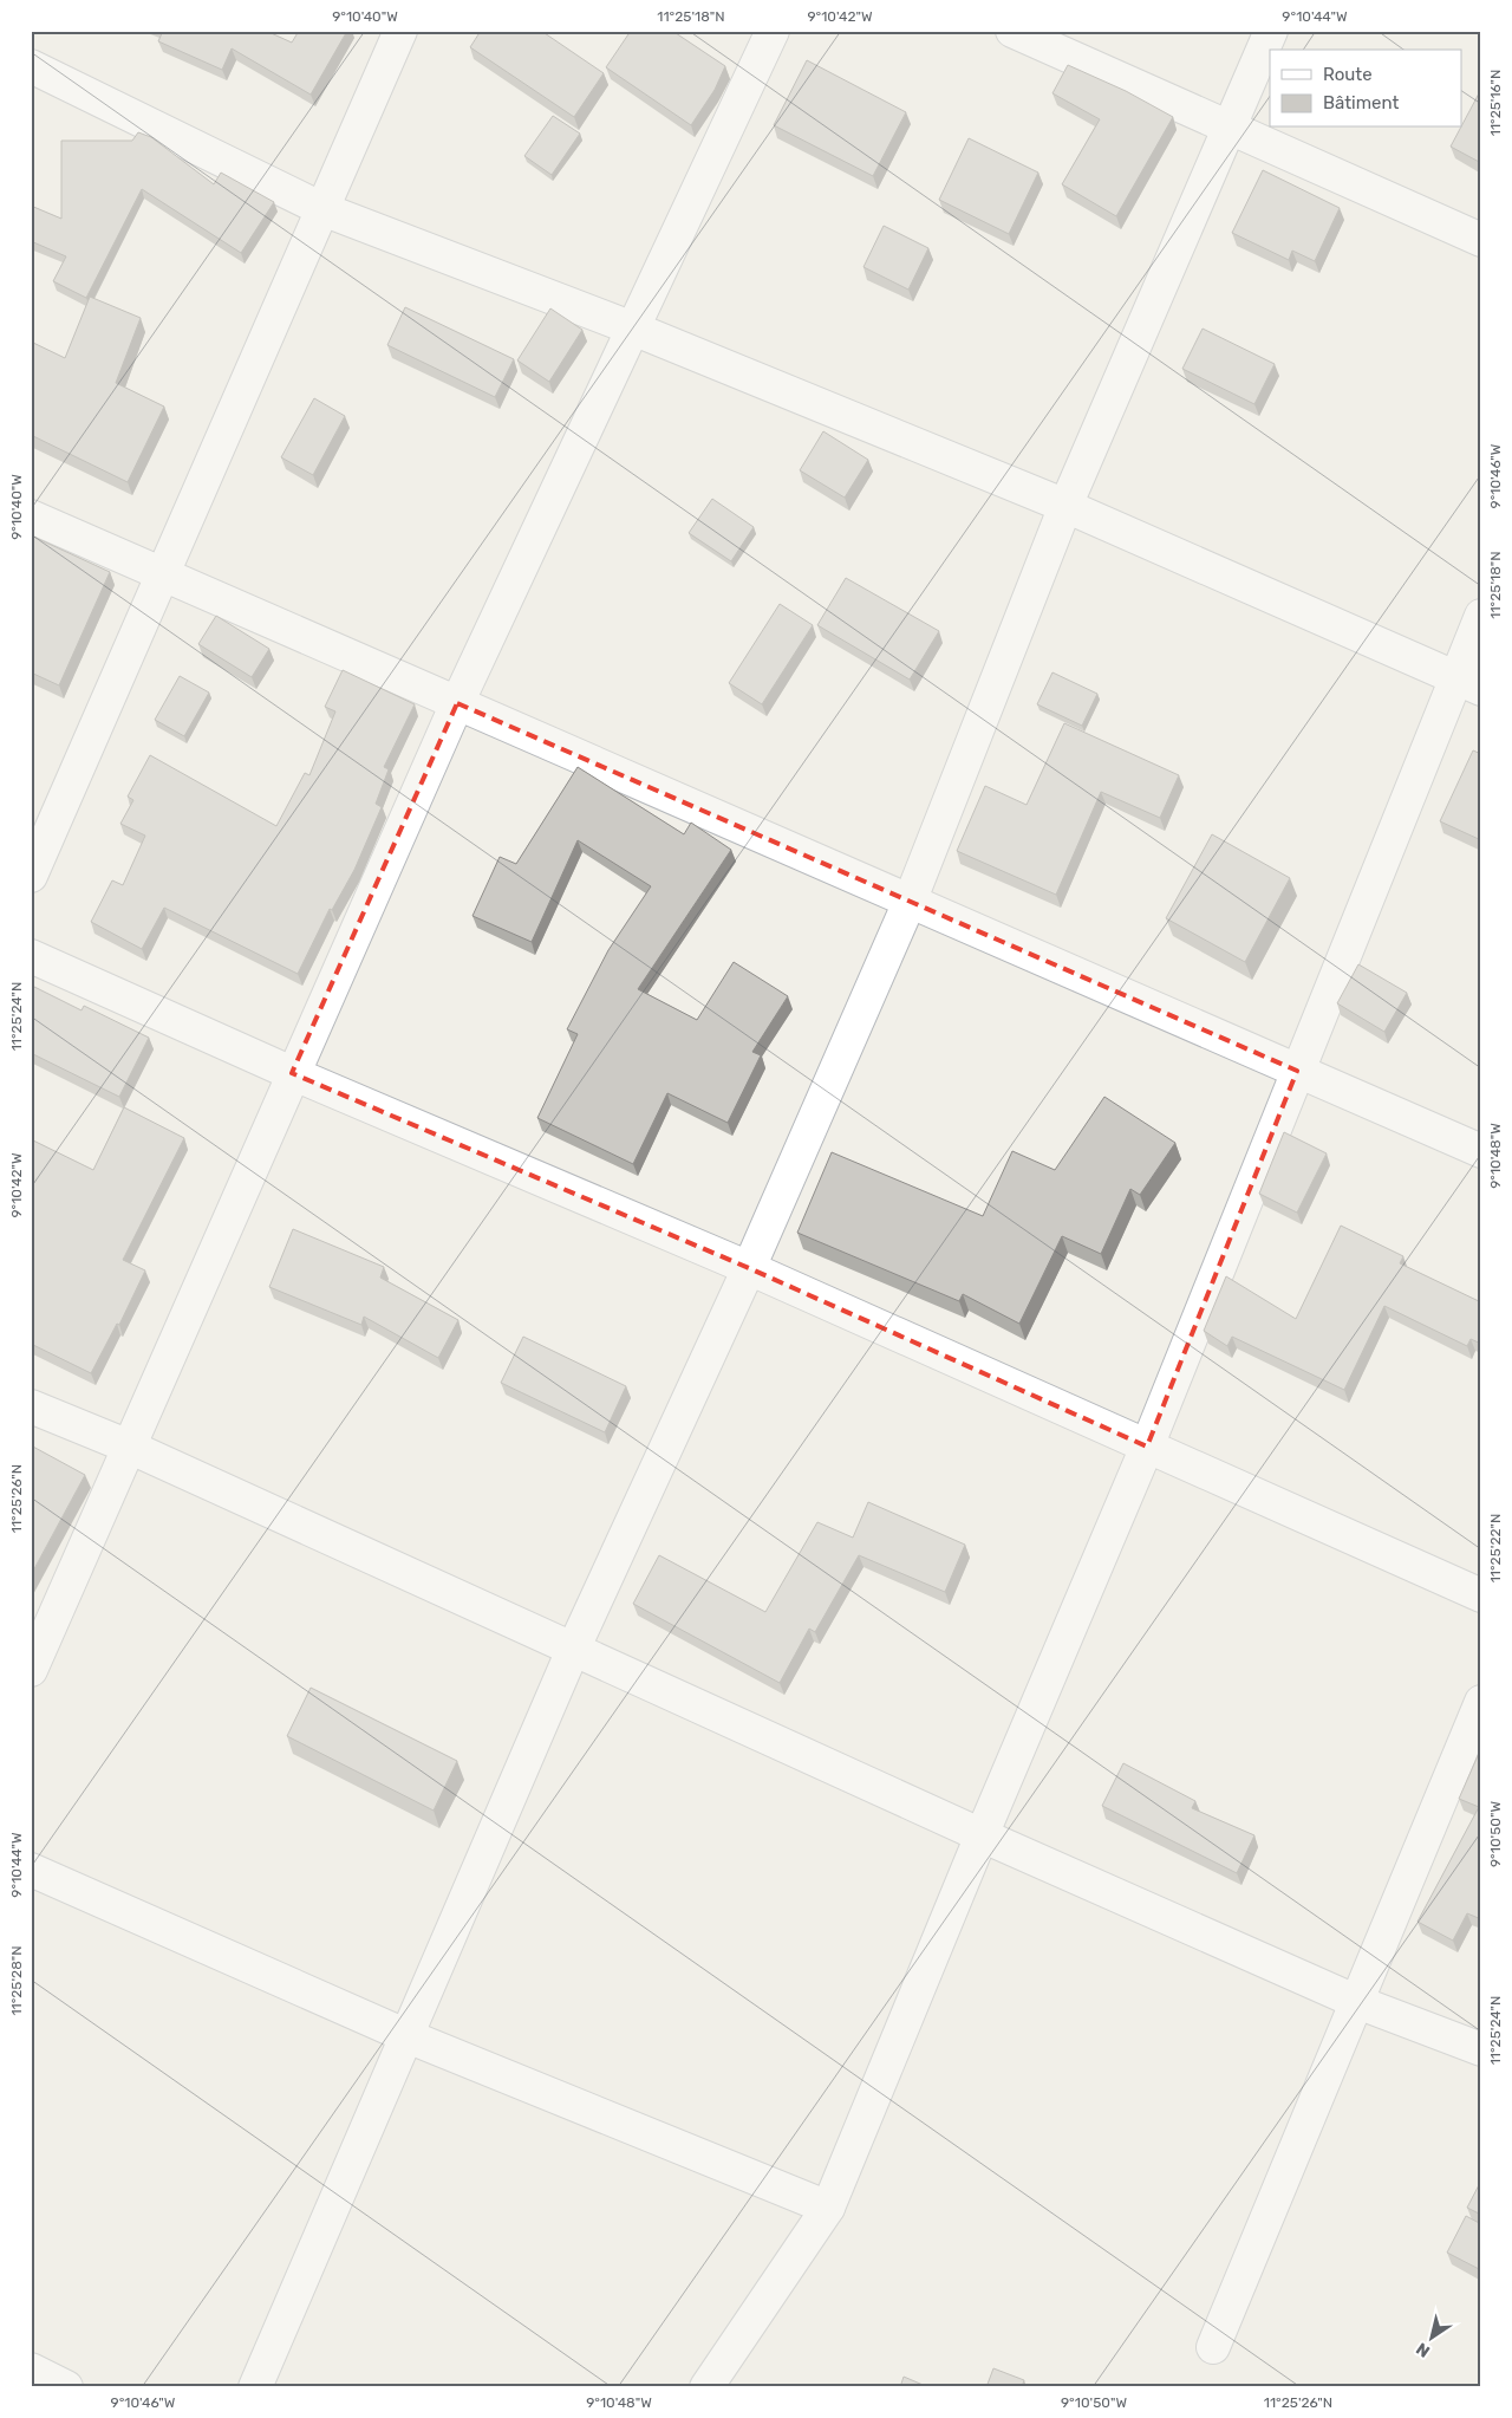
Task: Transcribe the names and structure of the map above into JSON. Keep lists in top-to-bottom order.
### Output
{
  "legend": ["Route", "Bâtiment"],
  "north": "bottom left",
  "coordinates": [
    "9°10'40\"W",
    "11°25'18\"N",
    "9°10'42\"W",
    "9°10'44\"W",
    "11°25'16\"N",
    "9°10'46\"W",
    "11°25'24\"N",
    "9°10'48\"W",
    "11°25'26\"N",
    "11°25'22\"N",
    "9°10'50\"W",
    "11°25'28\"N"
  ]
}
